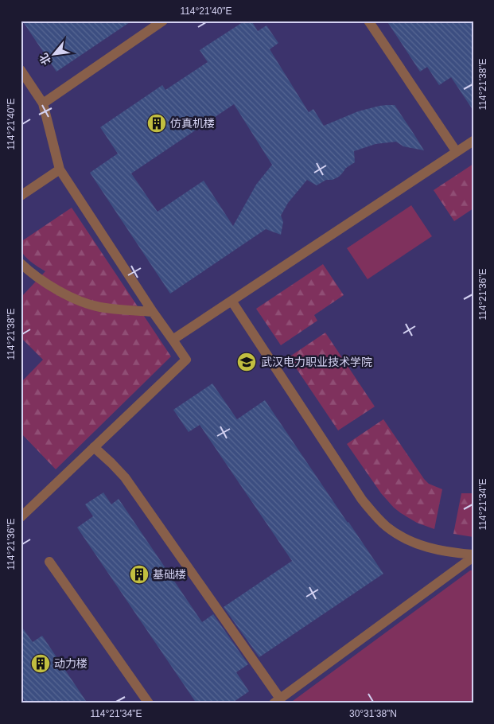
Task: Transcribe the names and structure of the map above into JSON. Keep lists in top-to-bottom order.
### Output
{
  "places": {
    "building": ["仿真机楼", "基础楼", "动力楼"],
    "school or university": ["武汉电力职业技术学院"]
  },
  "north": "bottom left",
  "coordinates": [
    "114°21'40\"E",
    "114°21'38\"E",
    "114°21'36\"E",
    "114°21'34\"E",
    "30°31'38\"N"
  ]
}
